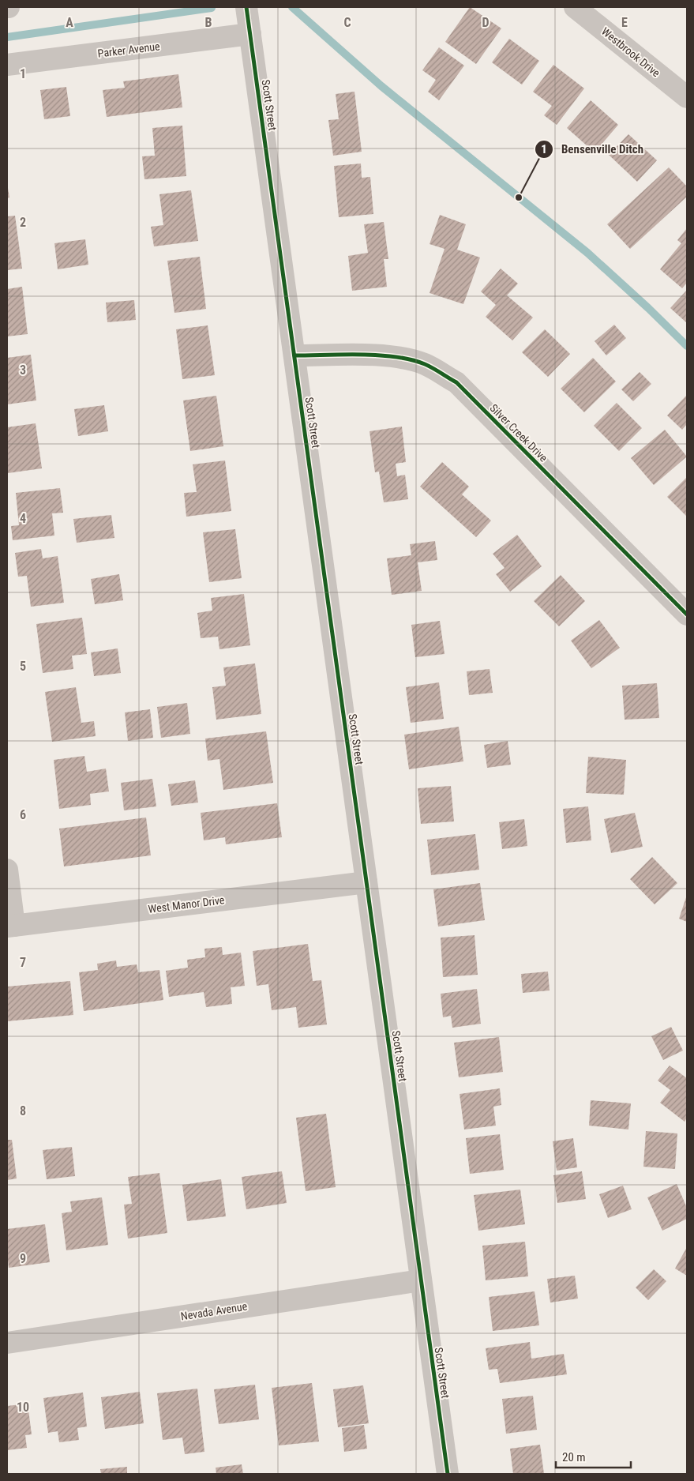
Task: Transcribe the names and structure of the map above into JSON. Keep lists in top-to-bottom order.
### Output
{
  "streets": {
    "street": [
      "Parker Avenue",
      "Westbrook Drive",
      "Scott Street",
      "Silver Creek Drive",
      "West Manor Drive",
      "Nevada Avenue"
    ]
  },
  "crossings": [
    ["Parker Avenue", "Scott Street"],
    ["Scott Street", "Silver Creek Drive"],
    ["Scott Street", "West Manor Drive"],
    ["Scott Street", "Nevada Avenue"]
  ],
  "places": ["Bensenville Ditch"],
  "scale_bar": "20 m",
  "grid": {
    "columns": [
      "A",
      "B",
      "C",
      "D",
      "E"
    ],
    "rows": [
      "1",
      "2",
      "3",
      "4",
      "5",
      "6",
      "7",
      "8",
      "9",
      "10"
    ]
  }
}
